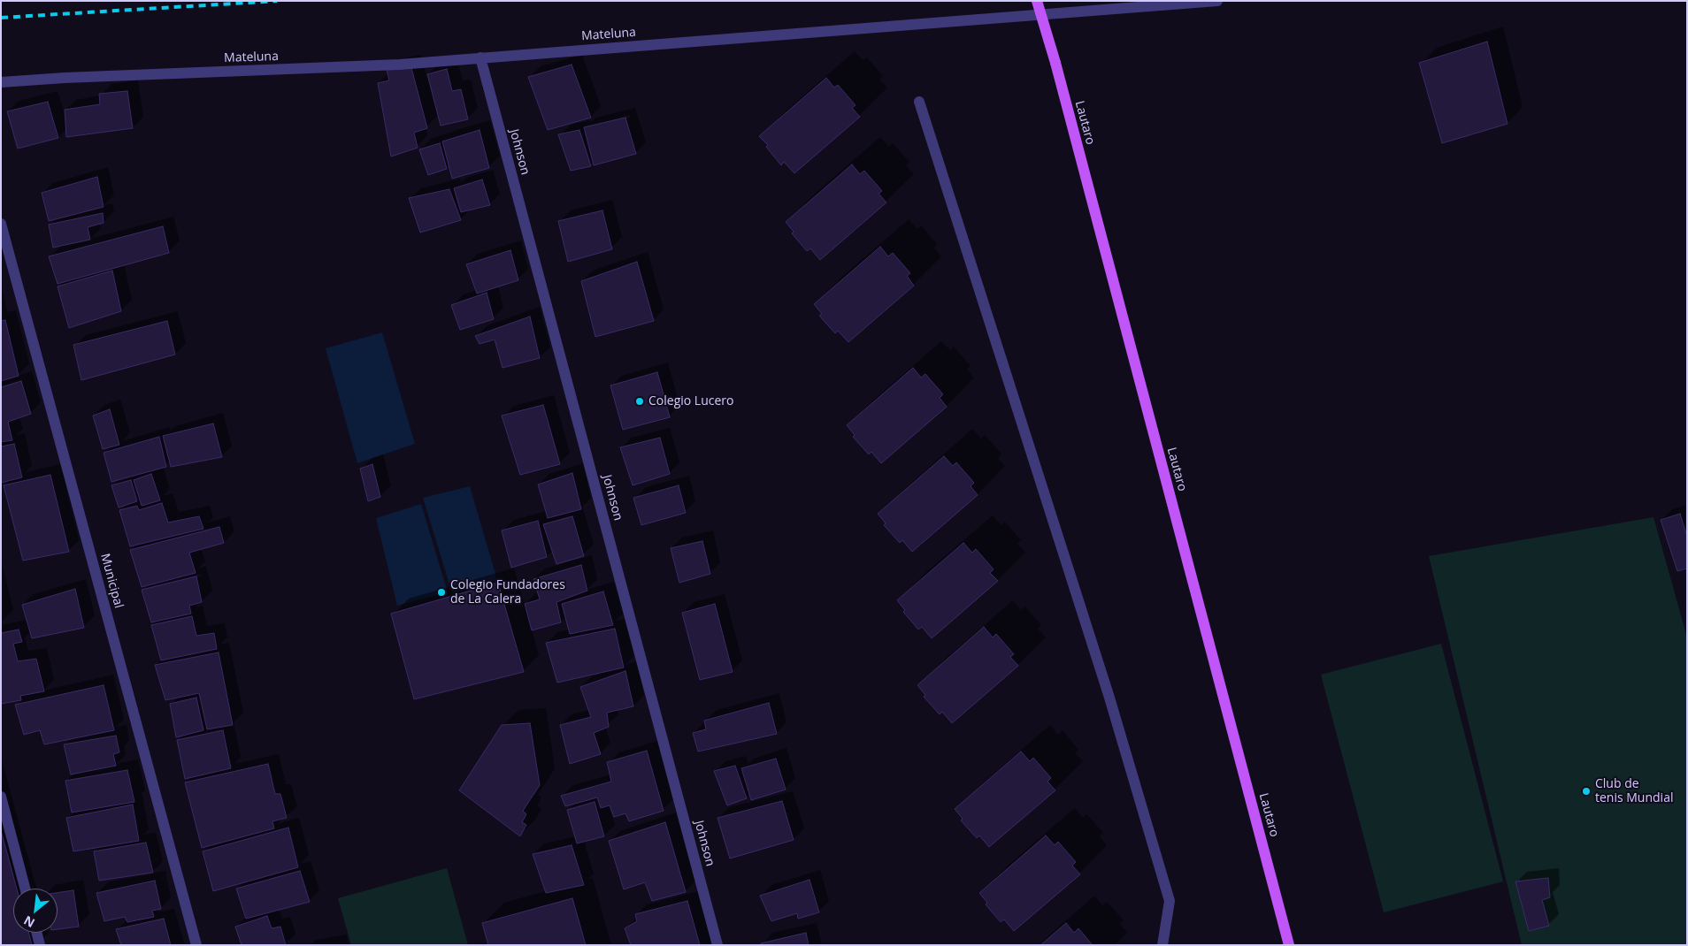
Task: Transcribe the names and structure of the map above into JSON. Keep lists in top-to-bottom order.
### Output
{
  "streets": {
    "main road": ["Lautaro"],
    "street": ["Mateluna", "Johnson", "Municipal"]
  },
  "crossings": [
    ["Mateluna", "Johnson"]
  ],
  "places": ["Colegio Lucero", "Colegio Fundadores de La Calera", "Club de tenis Mundial"],
  "north": "bottom left"
}
